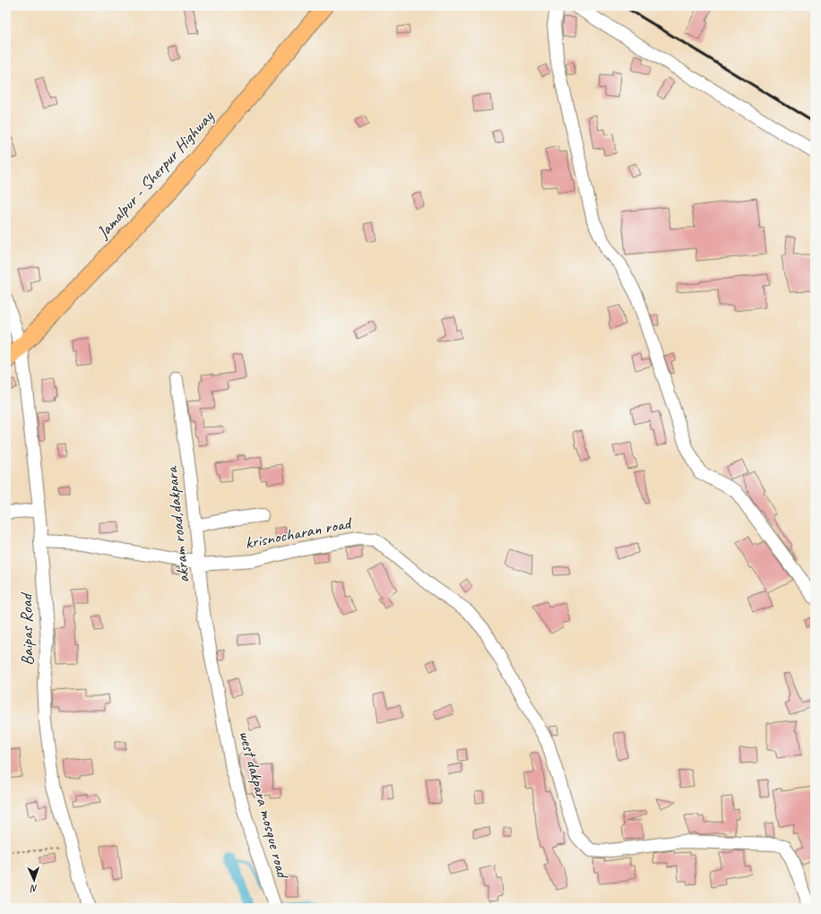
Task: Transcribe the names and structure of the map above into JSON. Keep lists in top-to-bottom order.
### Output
{
  "streets": {
    "main road": ["Jamalpur - Sherpur Highway"],
    "street": [
      "akram road,dakpara",
      "krisnocharan road",
      "Baipas Road",
      "west dakpara mosque road"
    ]
  },
  "crossings": [
    ["Jamalpur - Sherpur Highway", "Baipas Road"],
    ["akram road,dakpara", "krisnocharan road"],
    ["akram road,dakpara", "west dakpara mosque road"],
    ["krisnocharan road", "Baipas Road"]
  ],
  "north": "bottom"
}
